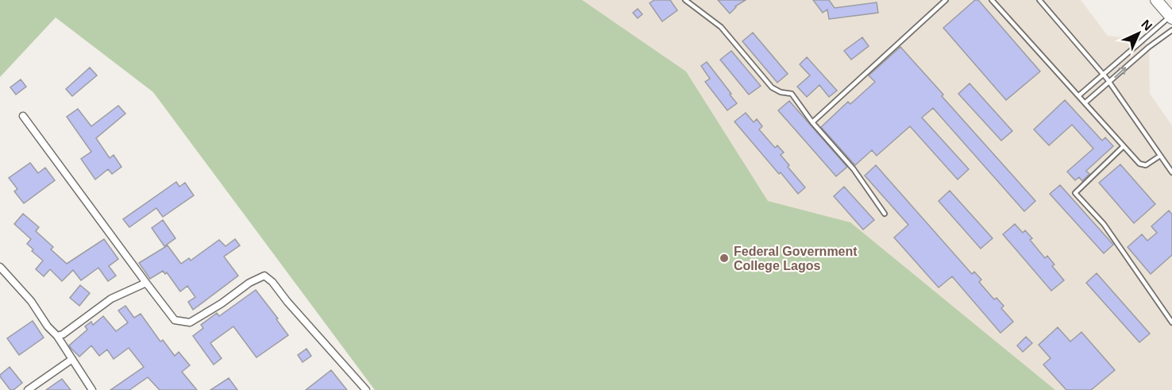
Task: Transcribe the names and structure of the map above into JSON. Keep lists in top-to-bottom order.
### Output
{
  "places": ["Federal Government College Lagos"],
  "north": "top right"
}
